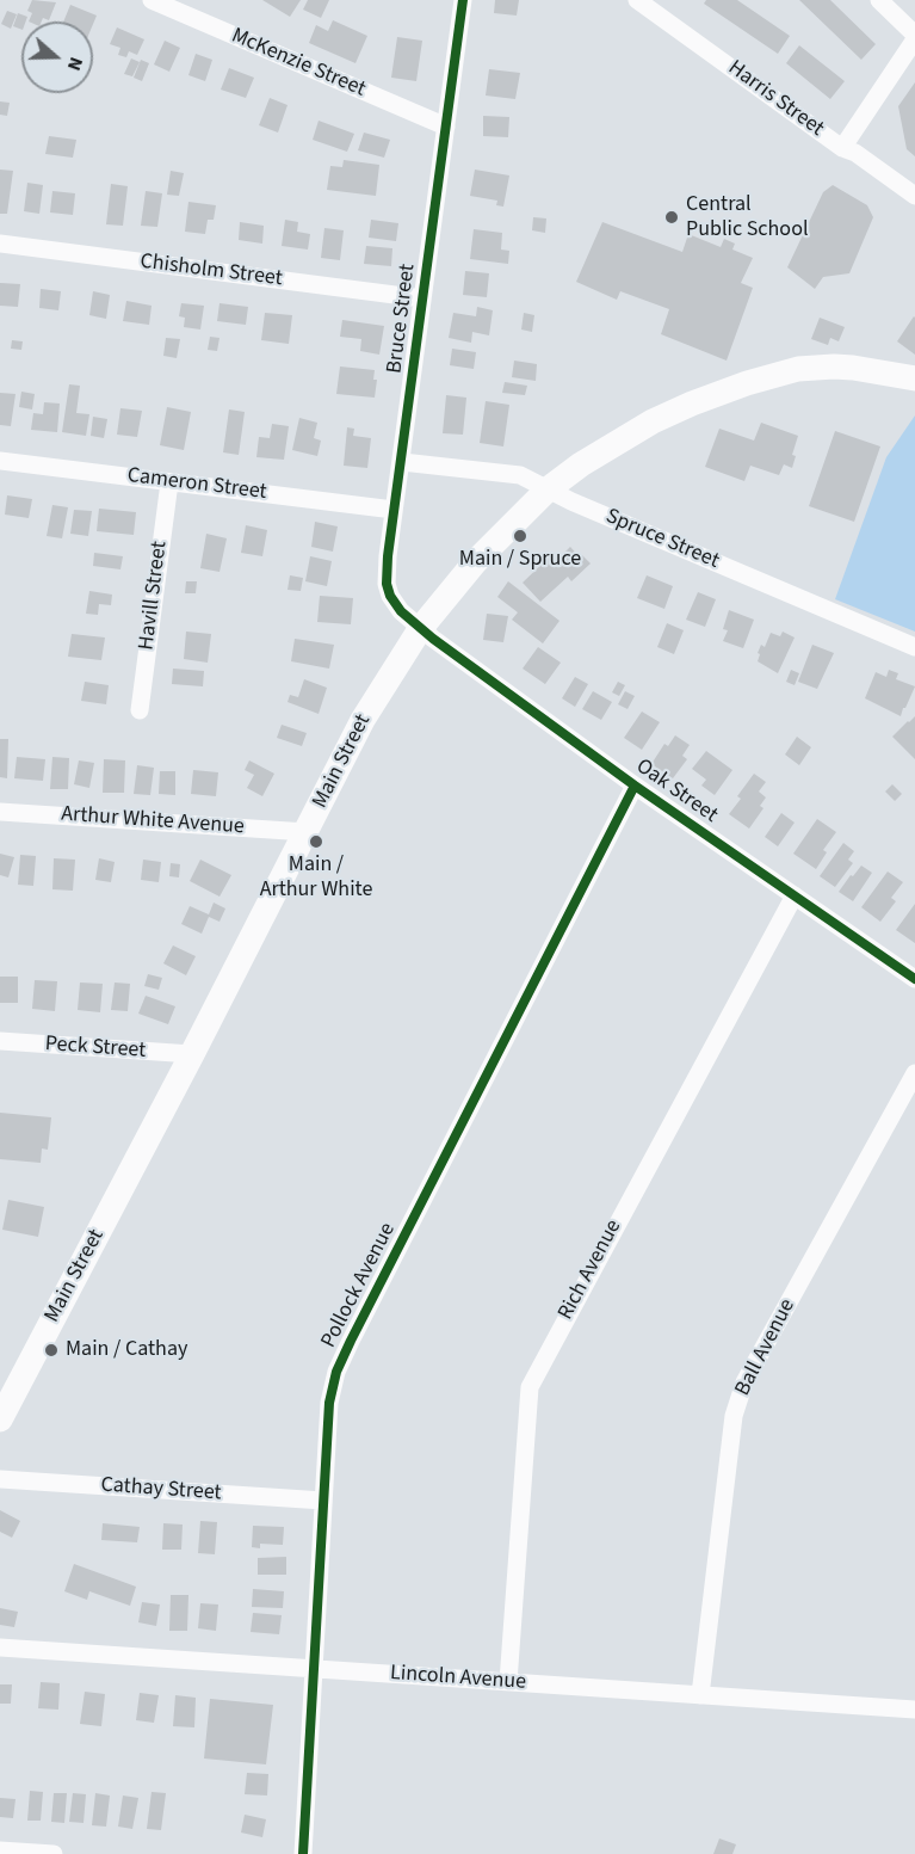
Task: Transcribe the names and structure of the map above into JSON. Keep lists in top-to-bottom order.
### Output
{
  "streets": {
    "main road": ["Main Street"],
    "street": [
      "McKenzie Street",
      "Harris Street",
      "Chisholm Street",
      "Bruce Street",
      "Cameron Street",
      "Spruce Street",
      "Havill Street",
      "Oak Street",
      "Arthur White Avenue",
      "Peck Street",
      "Rich Avenue",
      "Pollock Avenue",
      "Ball Avenue",
      "Cathay Street",
      "Lincoln Avenue"
    ]
  },
  "crossings": [
    ["McKenzie Street", "Bruce Street"],
    ["Chisholm Street", "Bruce Street"],
    ["Bruce Street", "Cameron Street"],
    ["Bruce Street", "Spruce Street"],
    ["Bruce Street", "Main Street"],
    ["Bruce Street", "Oak Street"],
    ["Cameron Street", "Havill Street"],
    ["Spruce Street", "Main Street"],
    ["Main Street", "Oak Street"],
    ["Main Street", "Arthur White Avenue"],
    ["Main Street", "Peck Street"],
    ["Oak Street", "Rich Avenue"],
    ["Oak Street", "Pollock Avenue"],
    ["Rich Avenue", "Lincoln Avenue"],
    ["Pollock Avenue", "Cathay Street"],
    ["Pollock Avenue", "Lincoln Avenue"],
    ["Ball Avenue", "Lincoln Avenue"]
  ],
  "places": [
    "Central Public School",
    "Main / Spruce",
    "Main / Arthur White",
    "Main / Cathay"
  ],
  "north": "right"
}
